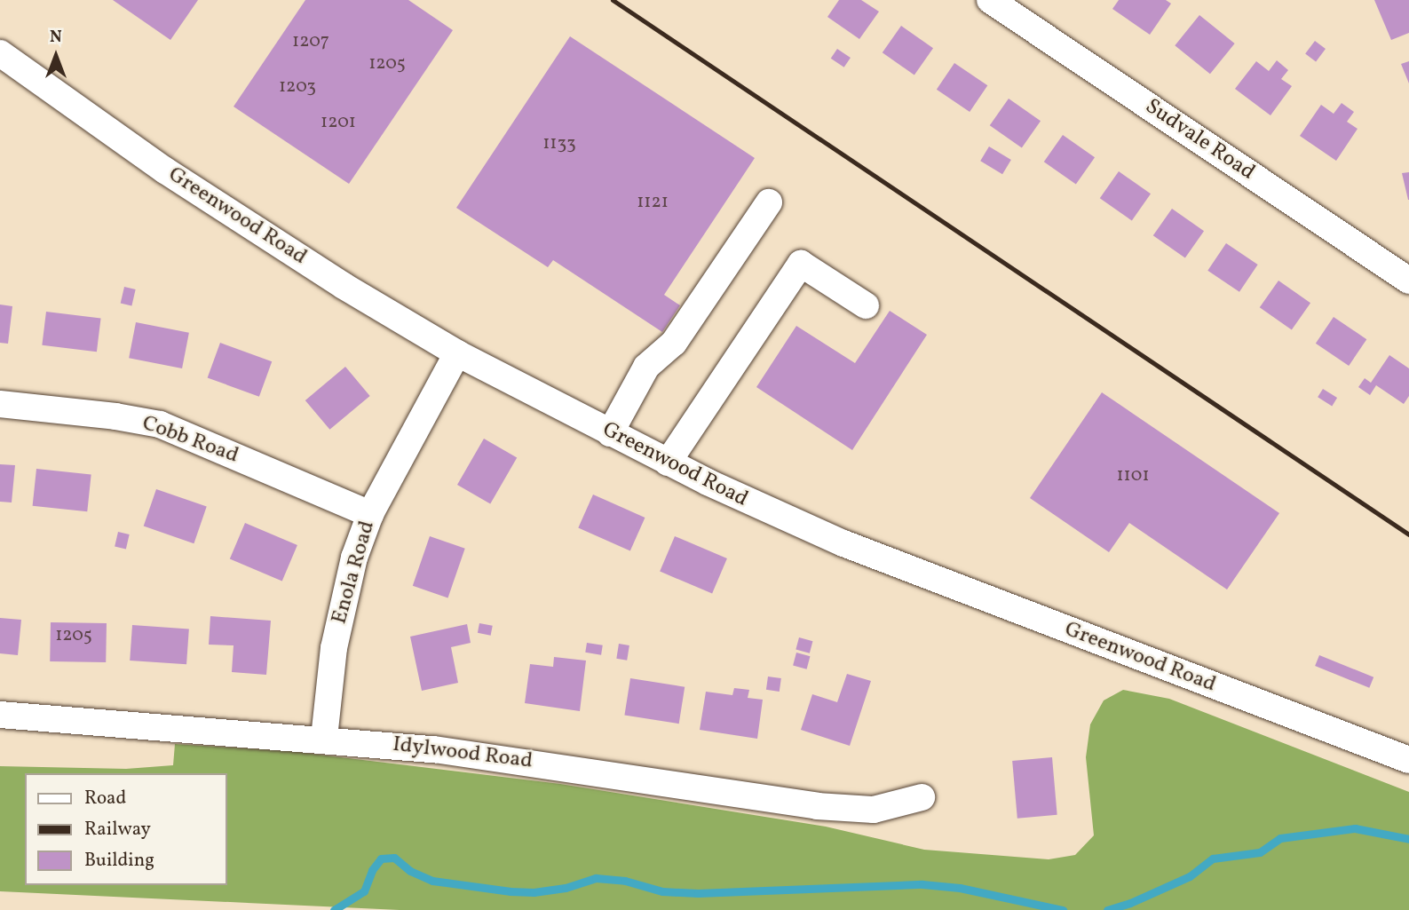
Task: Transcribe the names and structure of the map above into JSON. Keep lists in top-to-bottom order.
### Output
{
  "streets": {
    "street": [
      "Sudvale Road",
      "Greenwood Road",
      "Cobb Road",
      "Enola Road",
      "Idylwood Road"
    ]
  },
  "crossings": [
    ["Greenwood Road", "Enola Road"],
    ["Cobb Road", "Enola Road"],
    ["Enola Road", "Idylwood Road"]
  ],
  "house_numbers": [
    "1207",
    "1205",
    "1203",
    "1201",
    "1133",
    "1121",
    "1101",
    "1205"
  ],
  "legend": ["Road", "Railway", "Building"],
  "north": "top"
}
